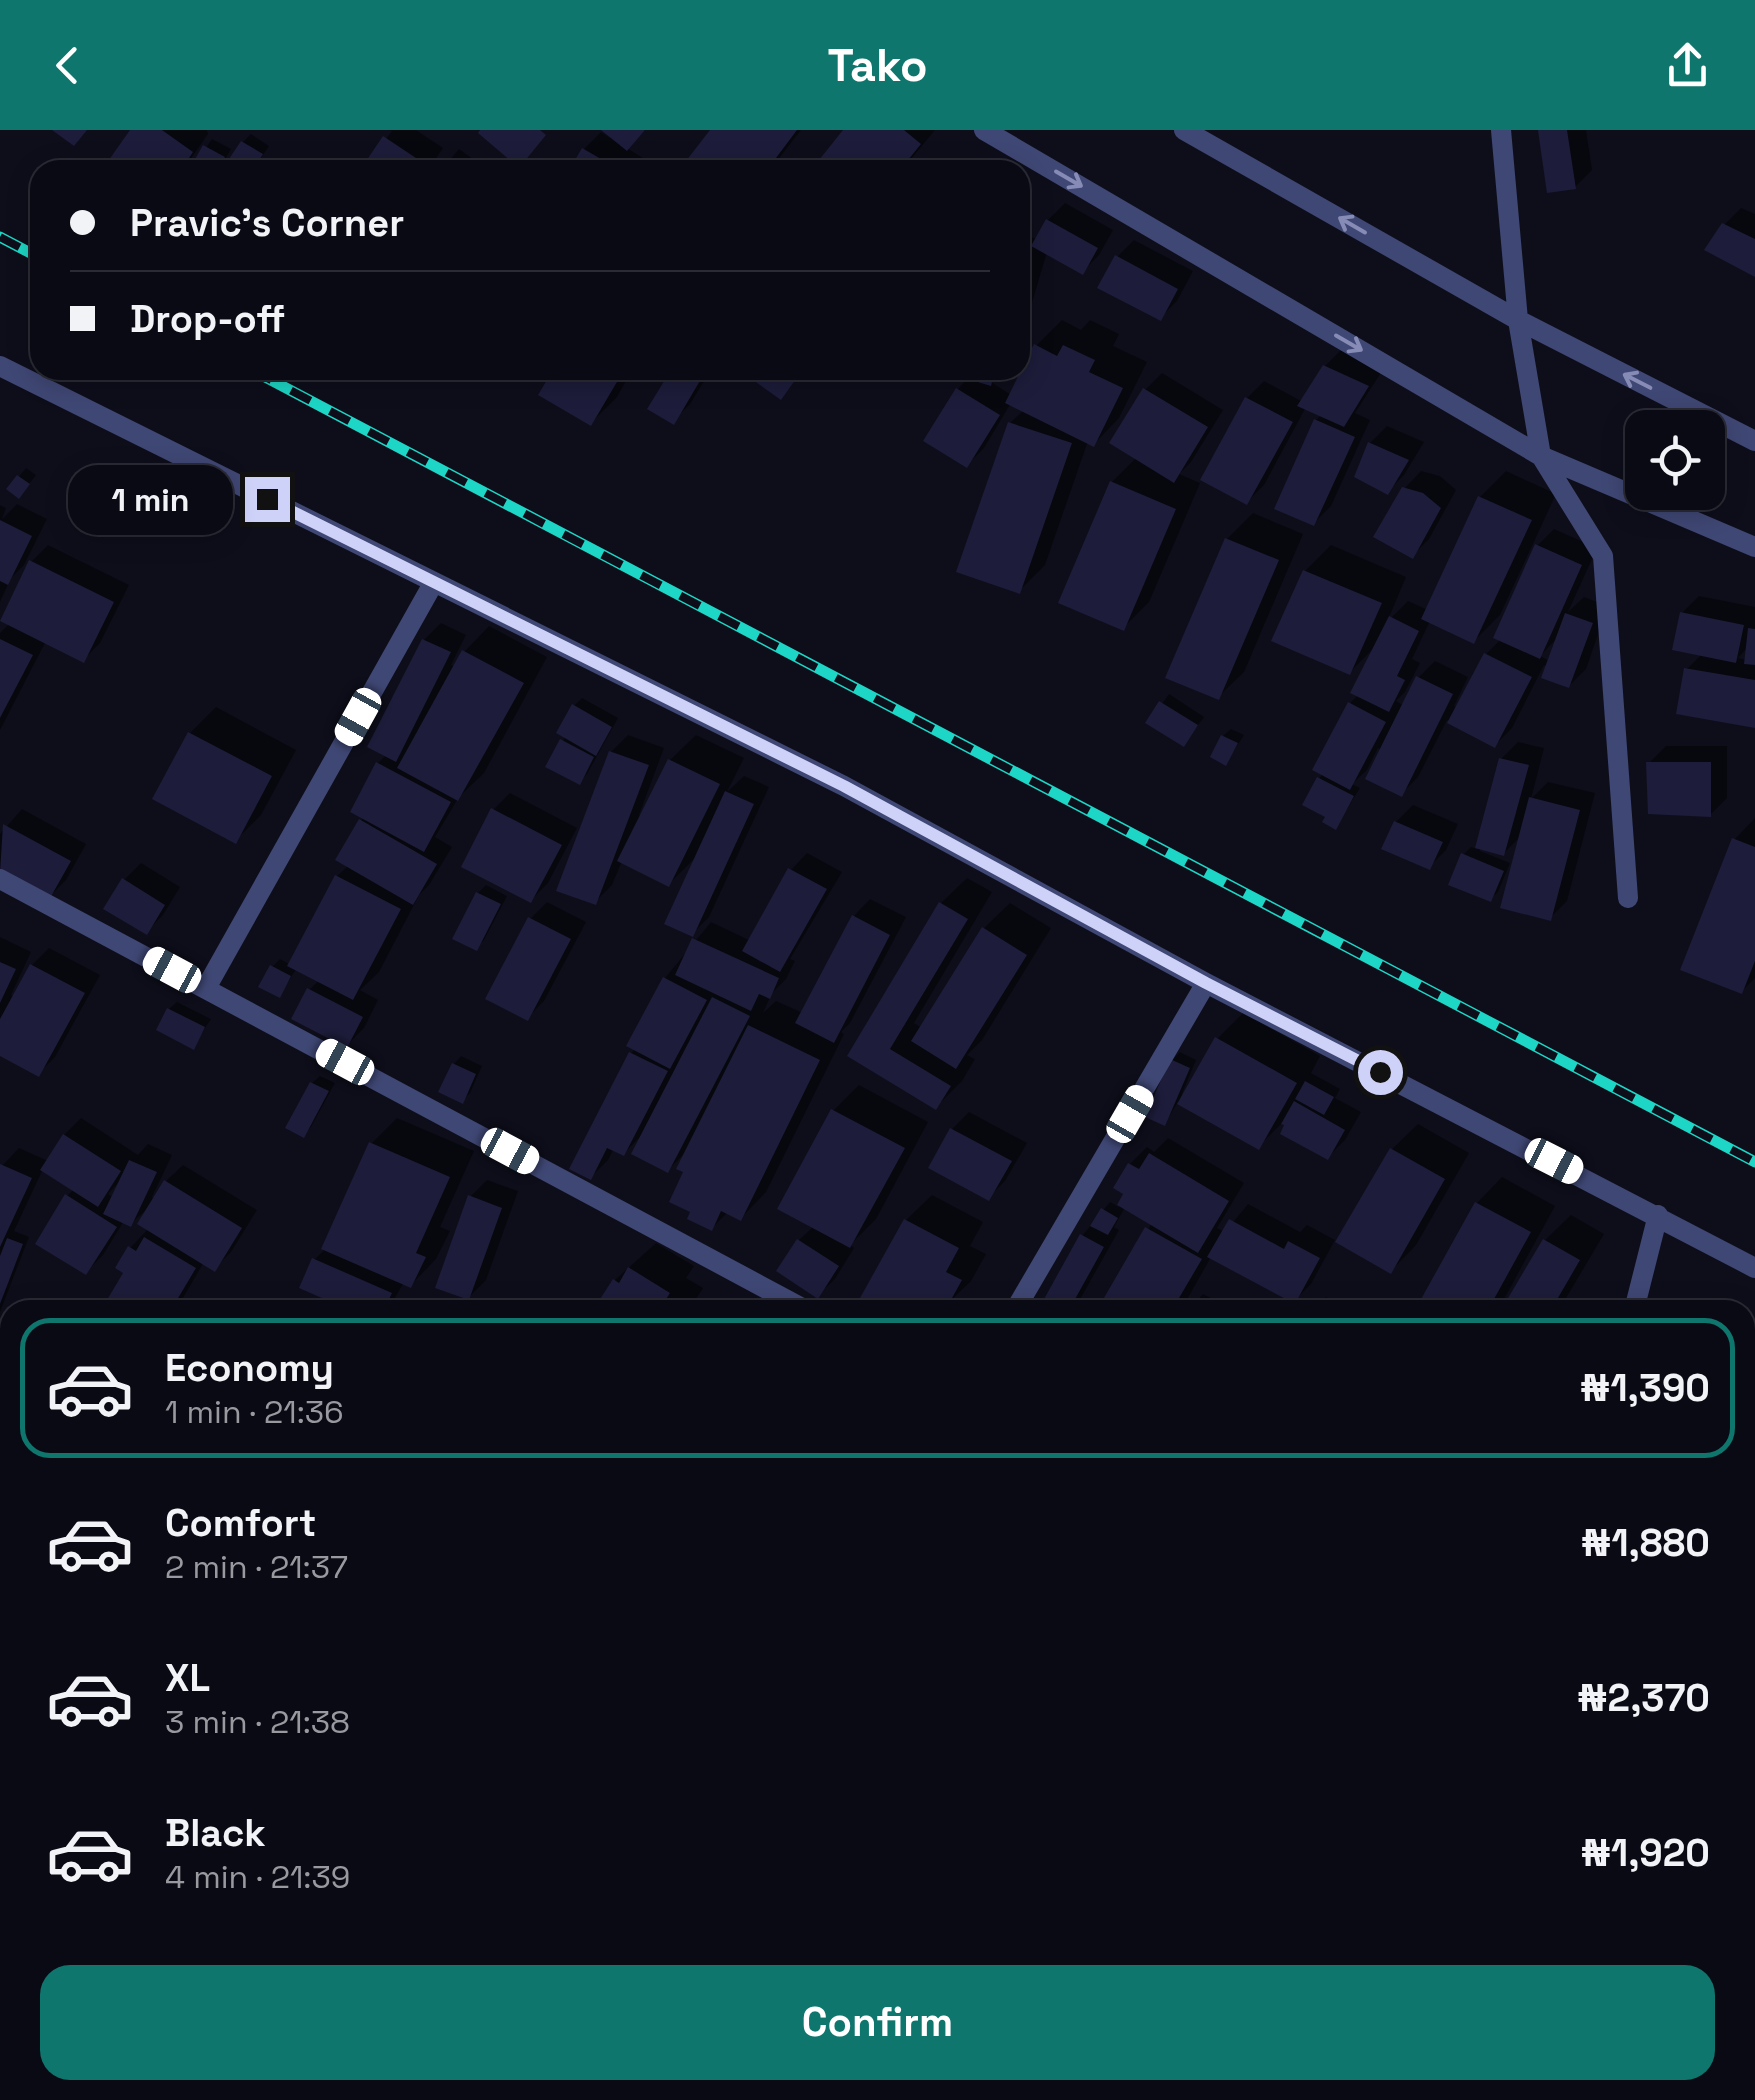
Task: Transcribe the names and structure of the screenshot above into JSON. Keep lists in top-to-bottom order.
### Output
{
  "page": {
    "header": "Tako",
    "banner": ["Pravic's Corner", "Drop-off"],
    "bubble": "1 min",
    "list": [
      {
        "name": "Economy",
        "note": "1 min · 21:36",
        "value": "₦1,390"
      },
      {
        "name": "Comfort",
        "note": "2 min · 21:37",
        "value": "₦1,880"
      },
      {
        "name": "XL",
        "note": "3 min · 21:38",
        "value": "₦2,370"
      },
      {
        "name": "Black",
        "note": "4 min · 21:39",
        "value": "₦1,920"
      }
    ],
    "buttons": "Confirm"
  }
}
